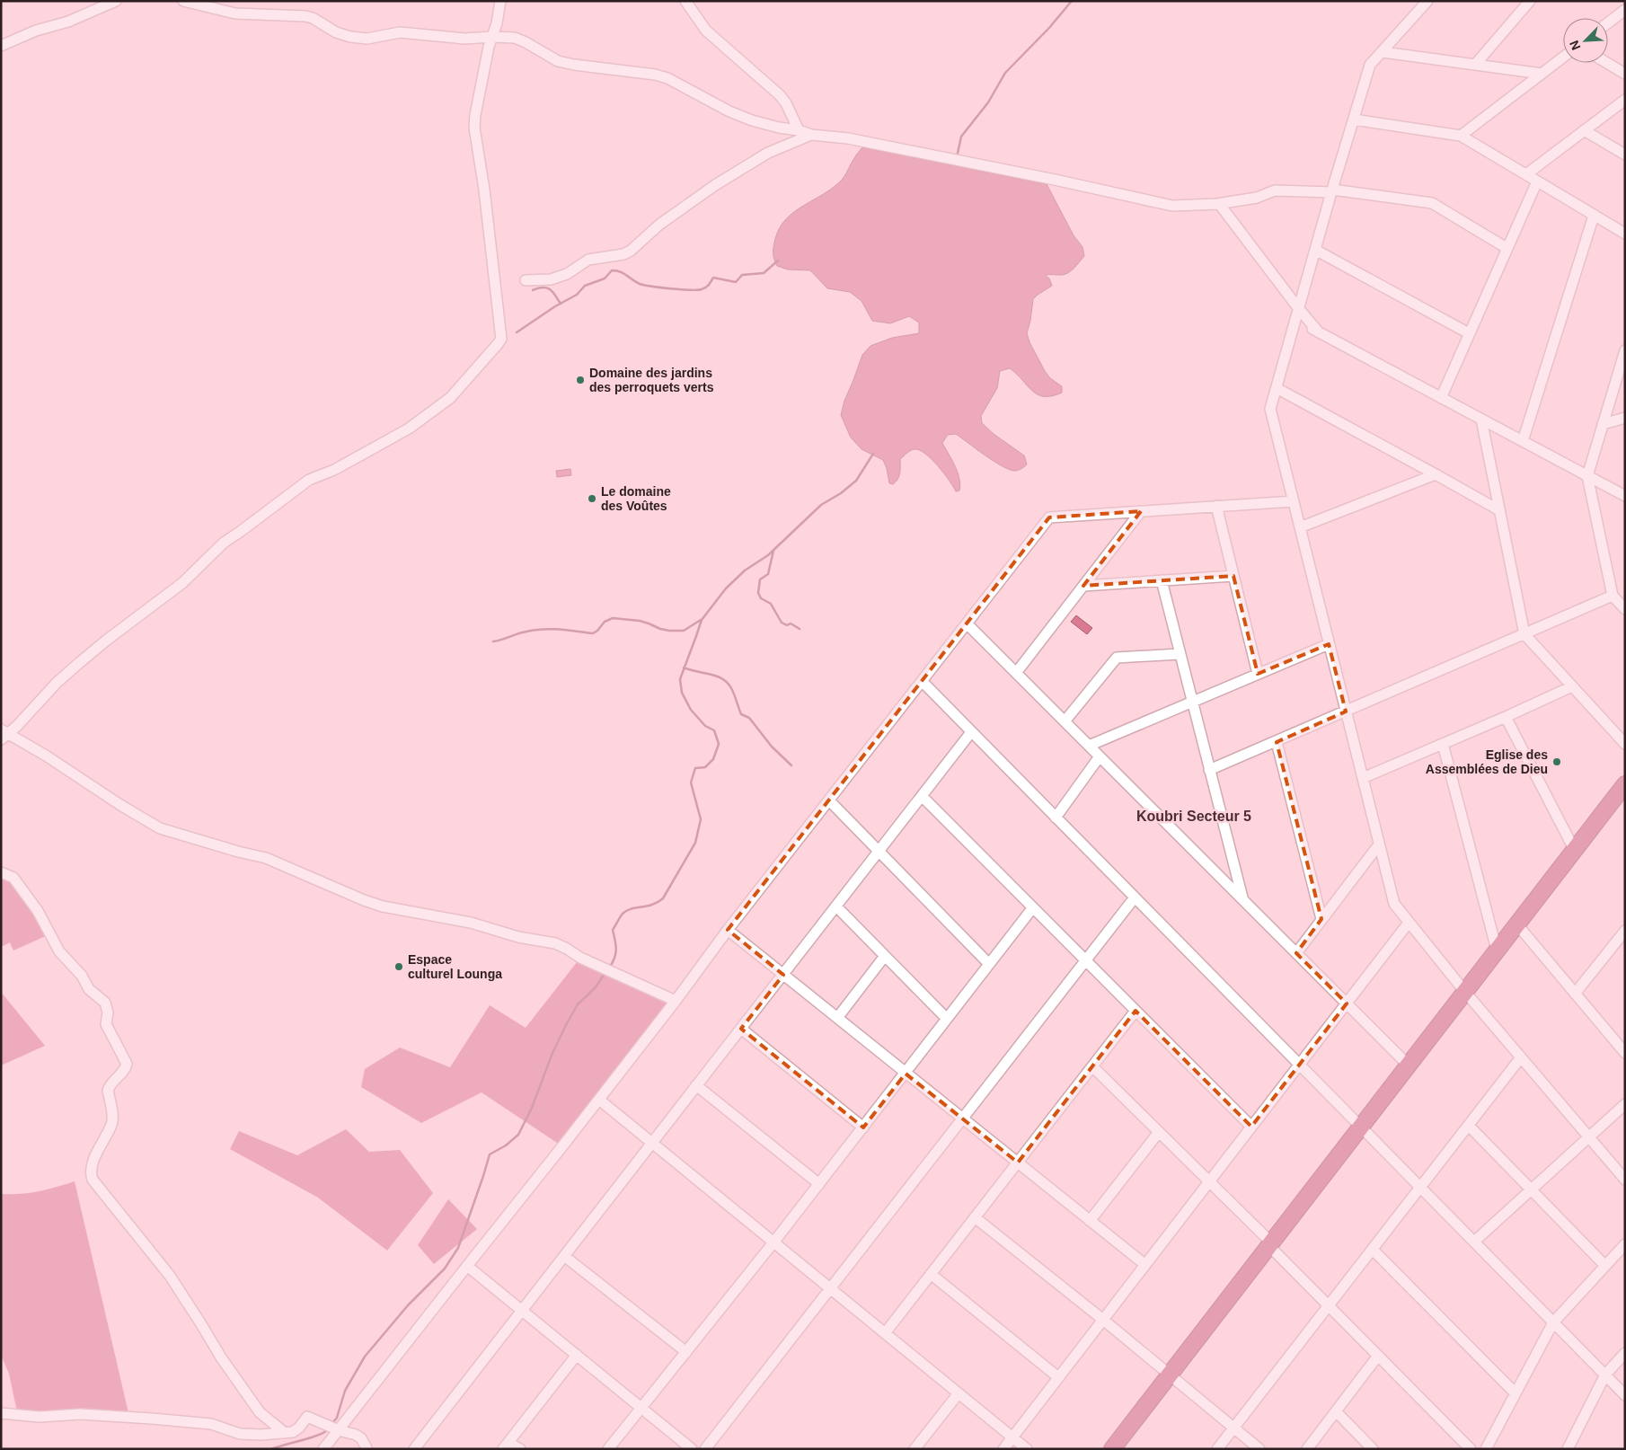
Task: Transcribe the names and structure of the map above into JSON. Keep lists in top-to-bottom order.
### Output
{
  "districts": ["Koubri Secteur 5"],
  "places": [
    "Domaine des jardins des perroquets verts",
    "Le domaine des Voûtes",
    "Eglise des Assemblées de Dieu",
    "Espace culturel Lounga"
  ],
  "north": "bottom left"
}
